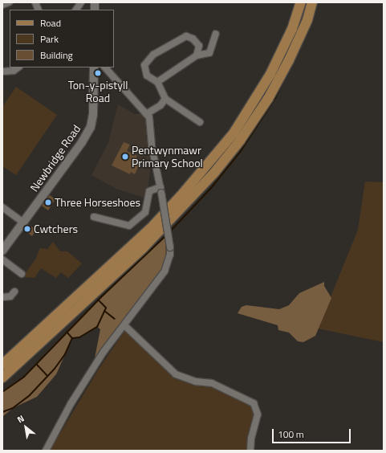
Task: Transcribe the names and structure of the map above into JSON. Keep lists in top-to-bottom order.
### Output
{
  "streets": {
    "street": ["Newbridge Road"]
  },
  "places": [
    "Ton-y-pistyll Road",
    "Pentwynmawr Primary School",
    "Three Horseshoes",
    "Cwtchers"
  ],
  "legend": ["Road", "Park", "Building"],
  "scale_bar": "100 m",
  "north": "top left"
}
